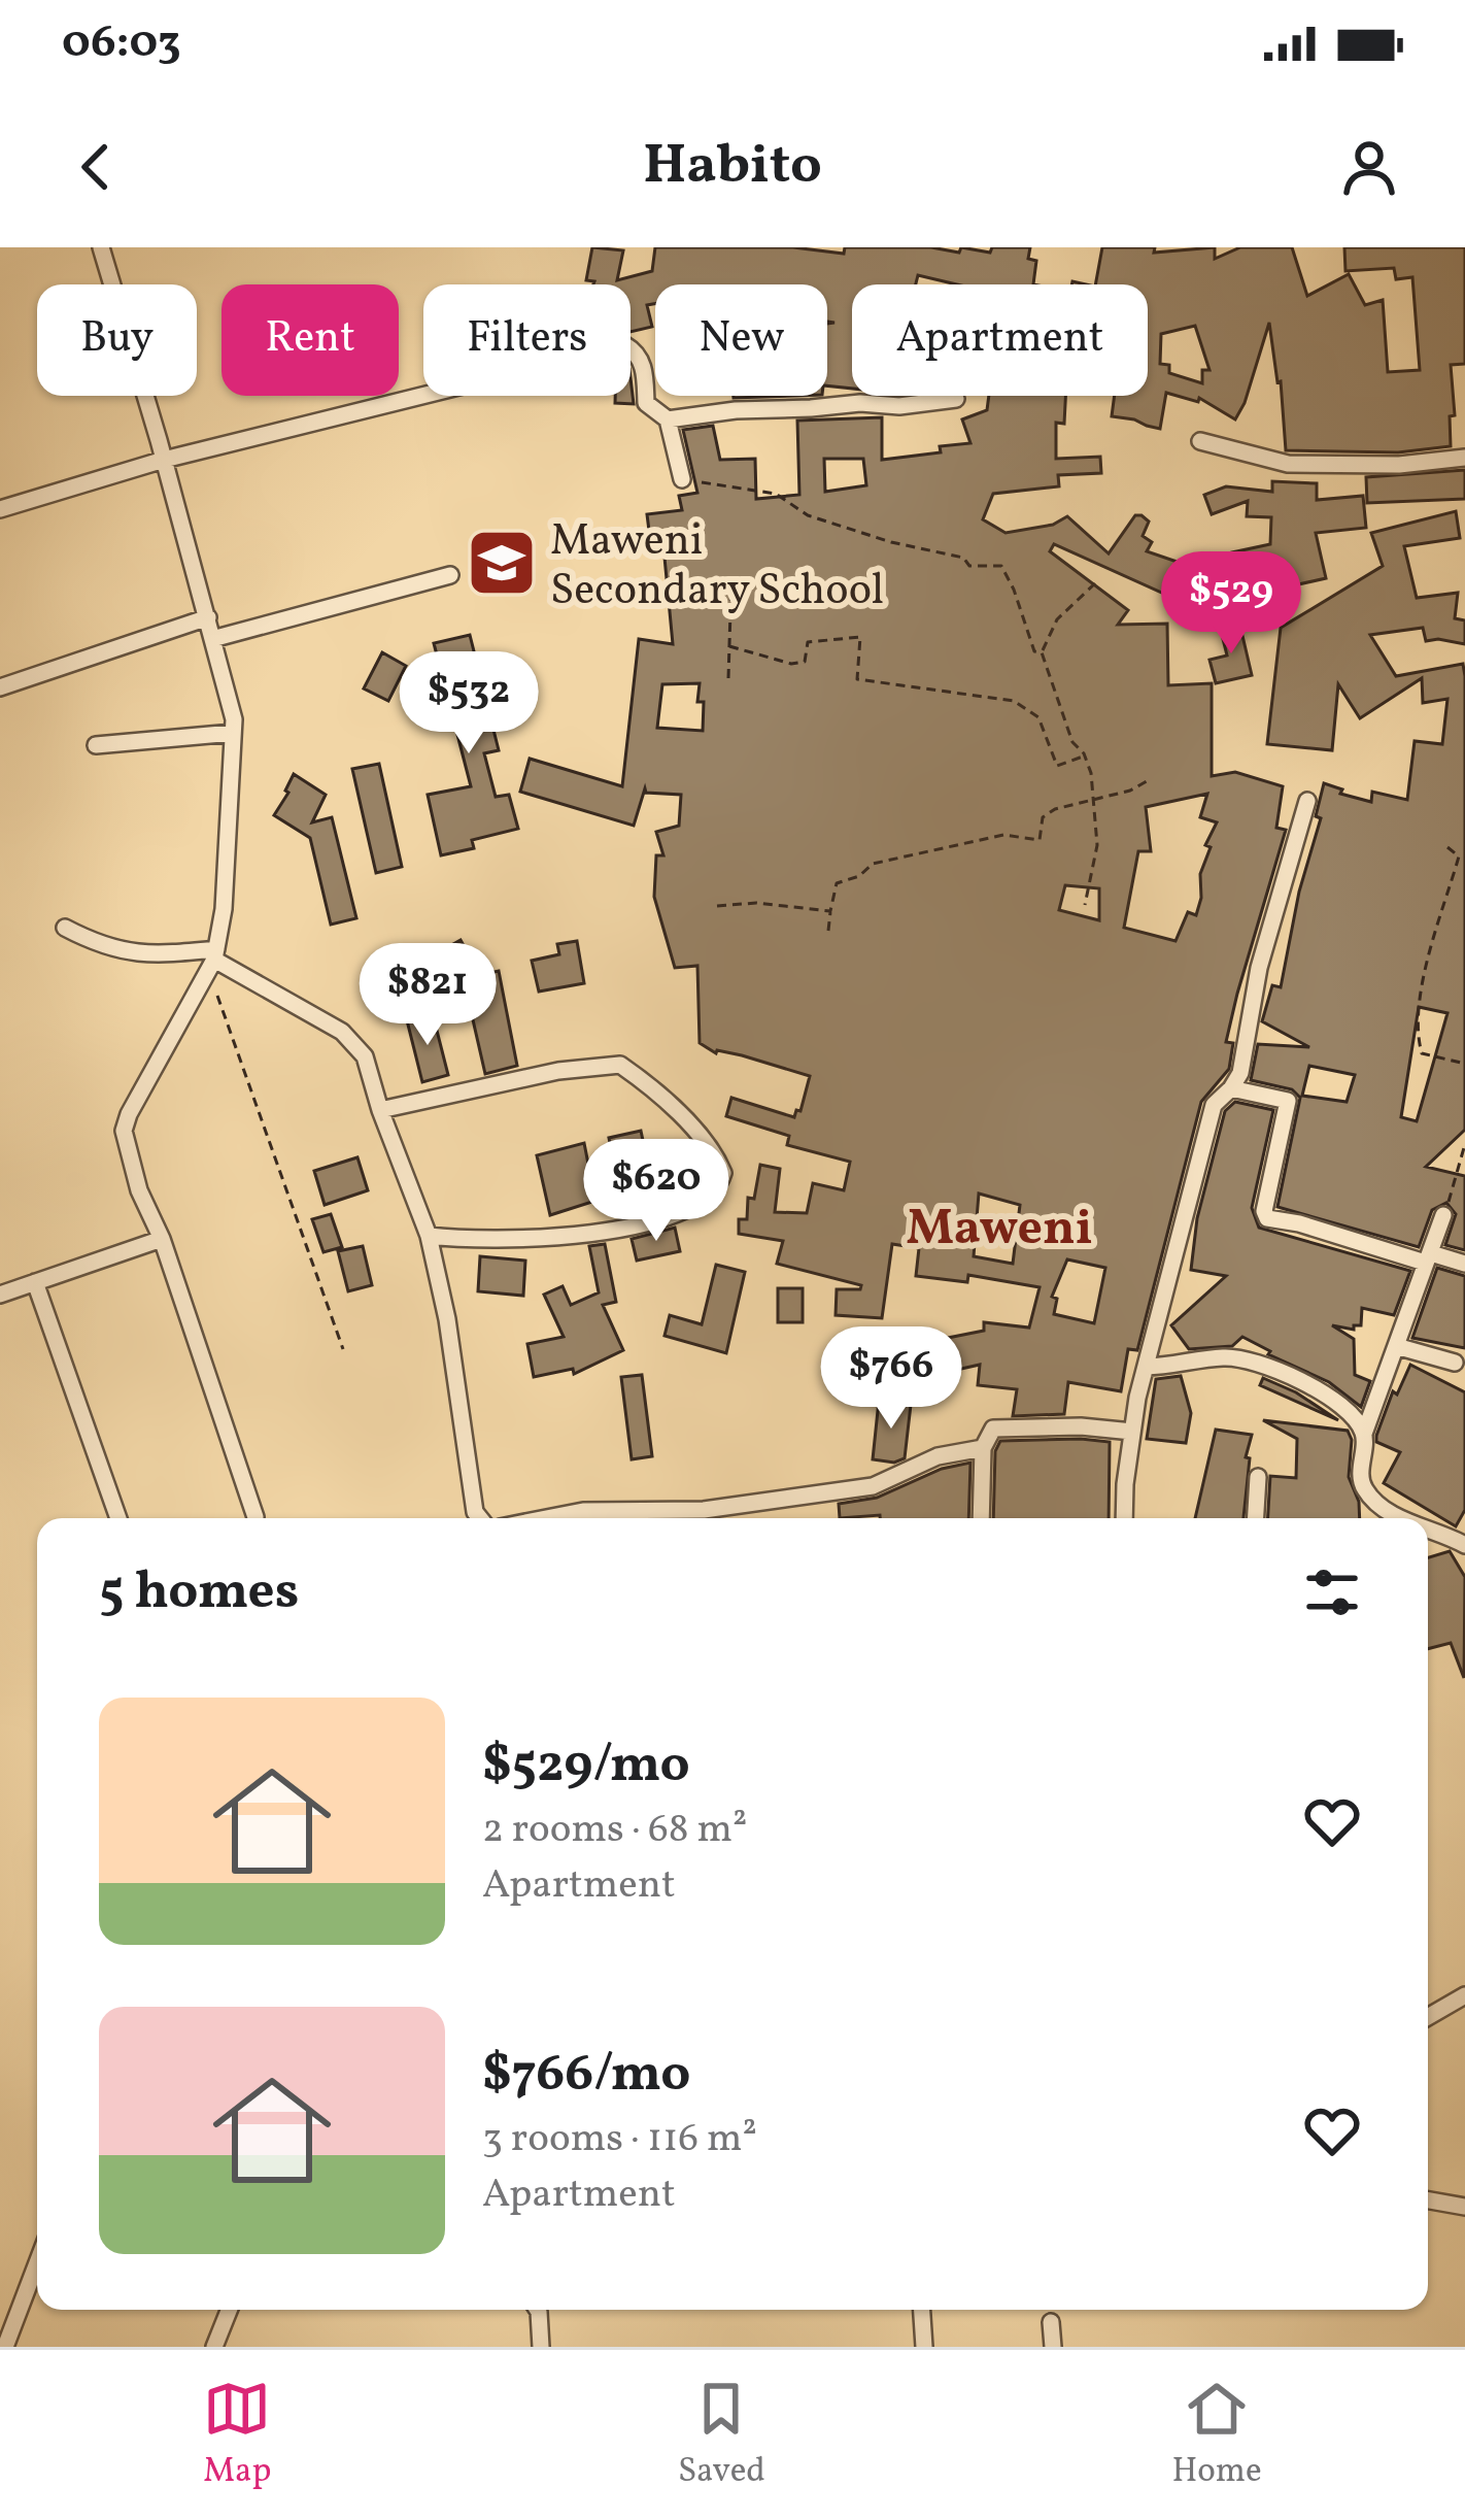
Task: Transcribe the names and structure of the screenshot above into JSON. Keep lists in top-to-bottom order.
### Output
{
  "districts": ["Maweni"],
  "places": {
    "school or university": ["Maweni Secondary School"]
  },
  "page": {
    "status": "06:03",
    "header": "Habito",
    "chip": [
      "Buy",
      "Rent",
      "Filters",
      "New",
      "Apartment"
    ],
    "price": [
      "$529",
      "$532",
      "$821",
      "$620",
      "$766"
    ],
    "heading": "5 homes",
    "list": [
      {
        "name": "$529/mo",
        "note": "2 rooms · 68 m² · Apartment"
      },
      {
        "name": "$766/mo",
        "note": "3 rooms · 116 m² · Apartment"
      }
    ],
    "tabs": ["Map", "Saved", "Home"]
  }
}
